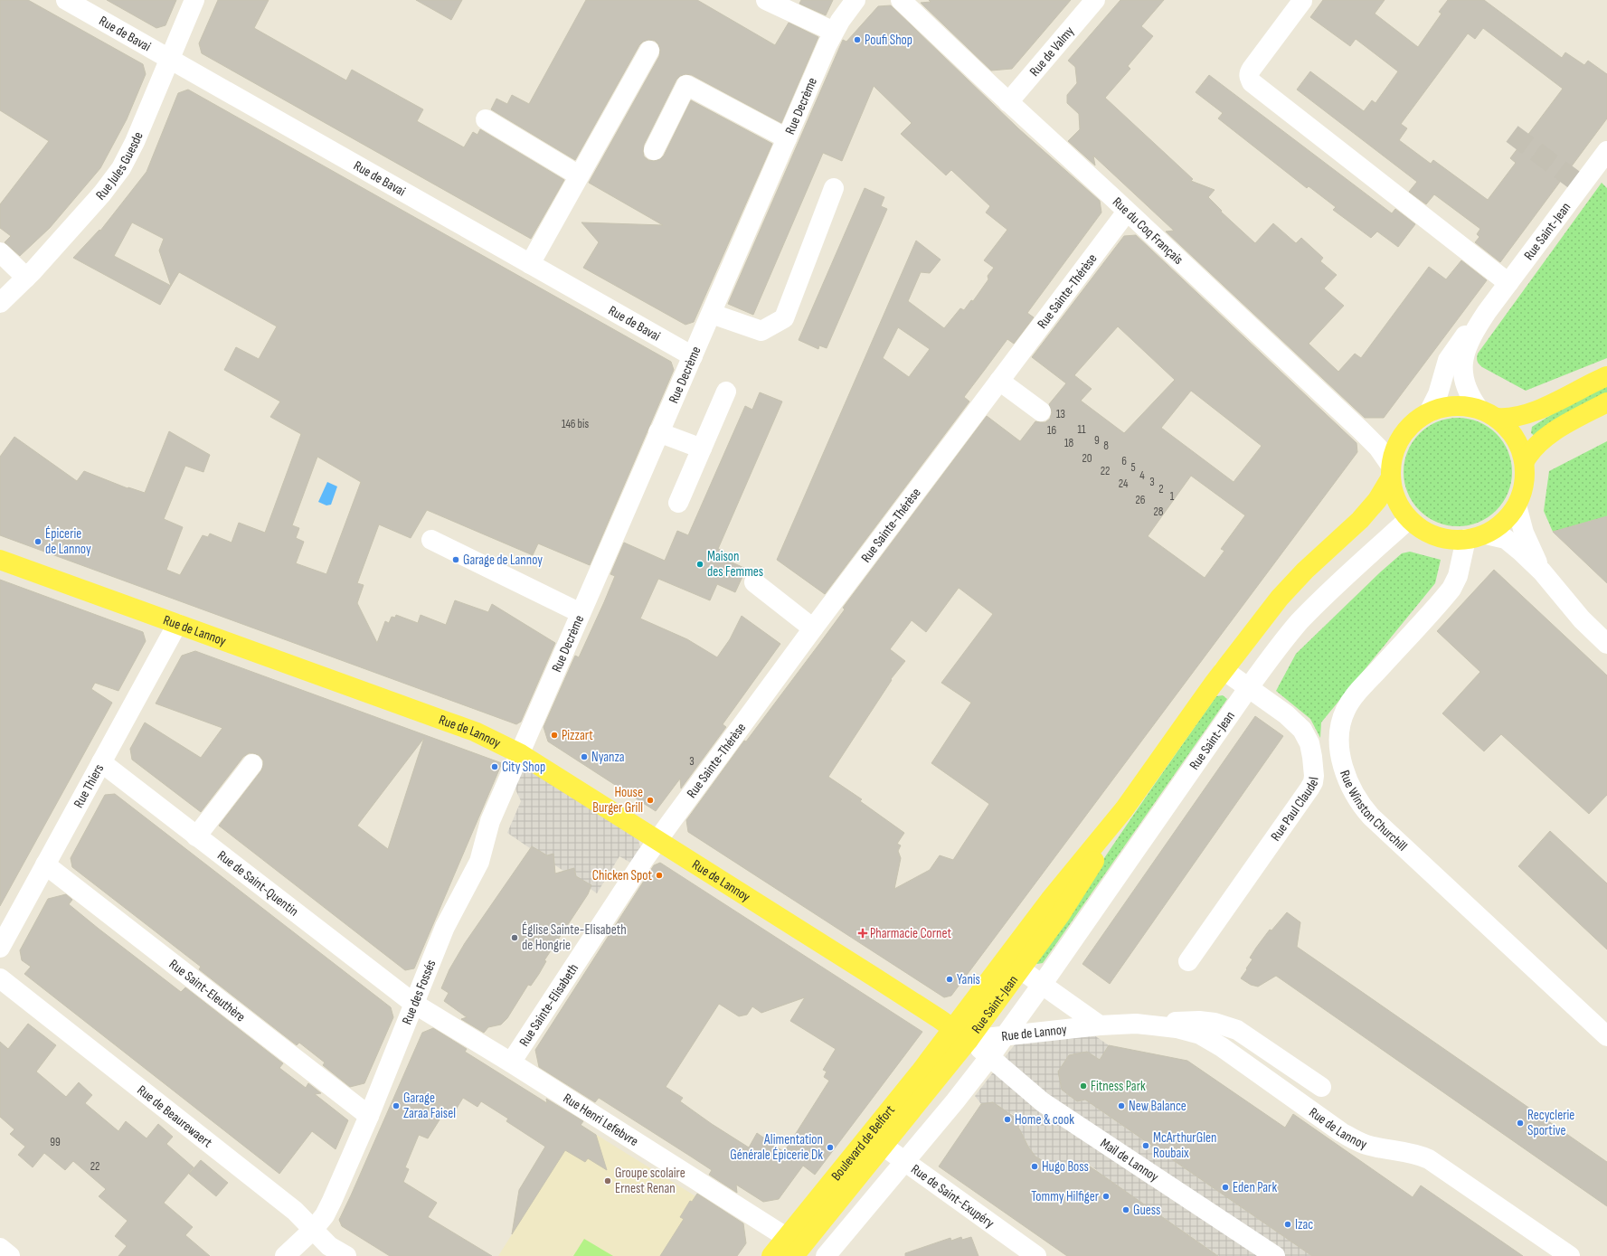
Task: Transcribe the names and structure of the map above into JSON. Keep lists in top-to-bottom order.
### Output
{
  "streets": {
    "main road": ["Rue Saint-Jean", "Rue de Lannoy", "Boulevard de Belfort"],
    "street": [
      "Rue de Bavai",
      "Rue de Valmy",
      "Rue Decrème",
      "Rue Jules Guesde",
      "Rue du Coq Français",
      "Rue Sainte-Thérèse",
      "Rue Thiers",
      "Rue Paul Claudel",
      "Rue Winston Churchill",
      "Rue de Saint-Quentin",
      "Rue Saint-Eleuthère",
      "Rue des Fossés",
      "Rue Sainte-Elisabeth",
      "Rue de Beaurewaert",
      "Rue Henri Lefebvre",
      "Mail de Lannoy",
      "Rue de Saint-Exupéry"
    ]
  },
  "crossings": [
    ["Rue de Bavai", "Rue Decrème"],
    ["Rue de Bavai", "Rue Jules Guesde"],
    ["Rue de Valmy", "Rue du Coq Français"],
    ["Rue Decrème", "Rue de Lannoy"],
    ["Rue Decrème", "Rue des Fossés"],
    ["Rue du Coq Français", "Rue Saint-Jean"],
    ["Rue du Coq Français", "Rue Sainte-Thérèse"],
    ["Rue Saint-Jean", "Rue de Lannoy"],
    ["Rue Saint-Jean", "Rue Paul Claudel"],
    ["Rue Saint-Jean", "Boulevard de Belfort"],
    ["Rue Saint-Jean", "Mail de Lannoy"],
    ["Rue Sainte-Thérèse", "Rue de Lannoy"],
    ["Rue Sainte-Thérèse", "Rue Sainte-Elisabeth"],
    ["Rue de Lannoy", "Rue Thiers"],
    ["Rue de Lannoy", "Rue des Fossés"],
    ["Rue de Lannoy", "Rue Sainte-Elisabeth"],
    ["Rue de Lannoy", "Boulevard de Belfort"],
    ["Rue de Lannoy", "Mail de Lannoy"],
    ["Rue Thiers", "Rue de Saint-Quentin"],
    ["Rue Thiers", "Rue Saint-Eleuthère"],
    ["Rue de Saint-Quentin", "Rue des Fossés"],
    ["Rue de Saint-Quentin", "Rue Henri Lefebvre"],
    ["Rue Saint-Eleuthère", "Rue des Fossés"],
    ["Rue des Fossés", "Rue de Beaurewaert"],
    ["Rue des Fossés", "Rue Henri Lefebvre"],
    ["Rue Sainte-Elisabeth", "Rue Henri Lefebvre"],
    ["Rue Henri Lefebvre", "Boulevard de Belfort"],
    ["Boulevard de Belfort", "Rue de Saint-Exupéry"]
  ],
  "places": {
    "other": [
      "Poufi Shop",
      "Épicerie de Lannoy",
      "Garage de Lannoy",
      "Maison des Femmes",
      "Pizzart",
      "Nyanza",
      "City Shop",
      "House Burger Grill",
      "Chicken Spot",
      "Église Sainte-Elisabeth de Hongrie",
      "Yanis",
      "Fitness Park",
      "Garage Zaraa Faisel",
      "New Balance",
      "Home & cook",
      "Recyclerie Sportive",
      "McArthurGlen Roubaix",
      "Alimentation Générale Épicerie Dk",
      "Hugo Boss",
      "Groupe scolaire Ernest Renan",
      "Eden Park",
      "Tommy Hilfiger",
      "Guess",
      "Izac"
    ],
    "health": ["Pharmacie Cornet"]
  },
  "house_numbers": [
    "13",
    "146 bis",
    "11",
    "16",
    "9",
    "18",
    "8",
    "20",
    "6",
    "5",
    "22",
    "4",
    "3",
    "24",
    "2",
    "1",
    "26",
    "28",
    "3",
    "99",
    "22"
  ]
}
